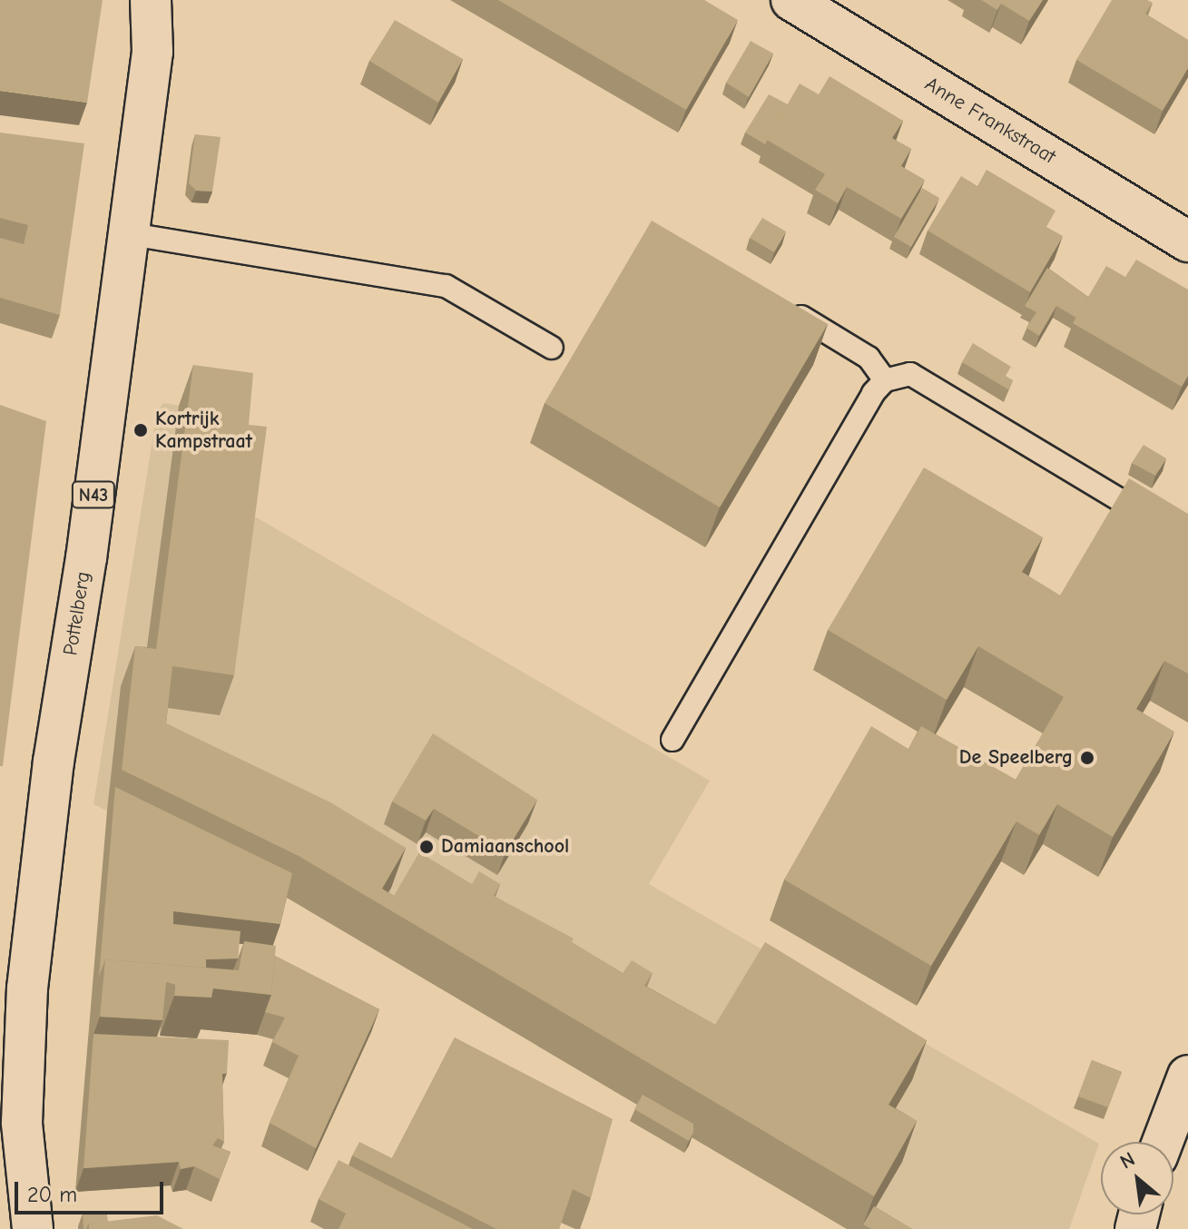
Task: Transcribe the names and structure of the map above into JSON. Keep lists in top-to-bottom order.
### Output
{
  "streets": {
    "main road": ["Anne Frankstraat", "N43", "Pottelberg"]
  },
  "places": ["Kortrijk Kampstraat", "De Speelberg", "Damiaanschool"],
  "scale_bar": "20 m",
  "north": "top left"
}
